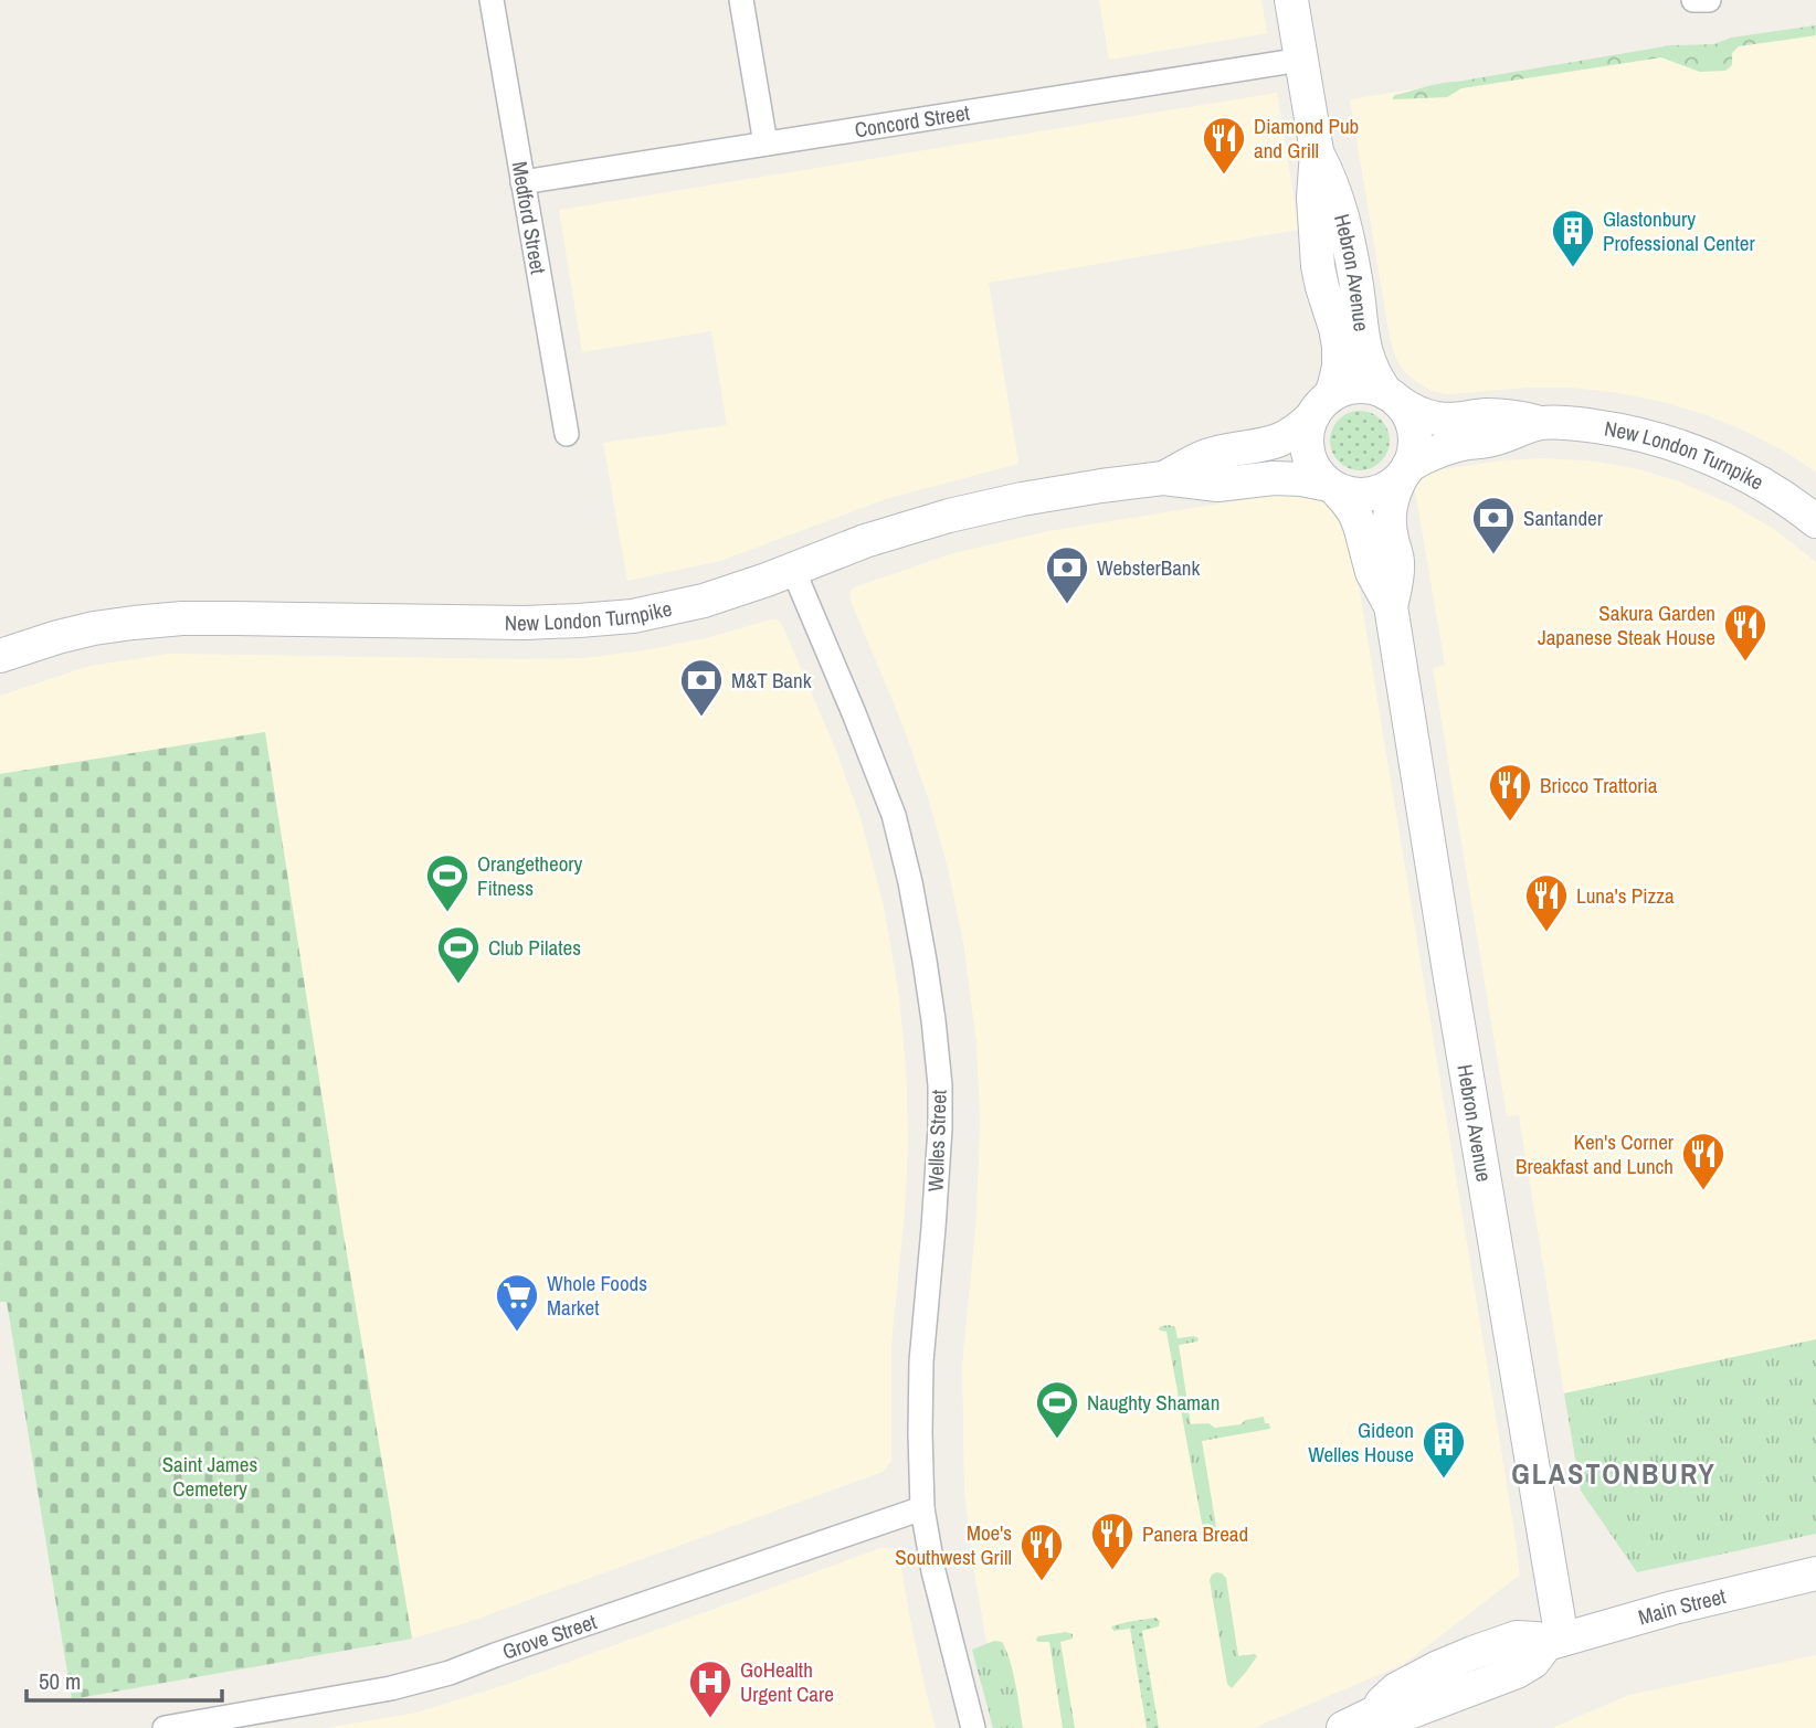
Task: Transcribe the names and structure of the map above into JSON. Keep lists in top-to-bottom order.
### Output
{
  "streets": {
    "main road": ["Hebron Avenue", "New London Turnpike", "Main Street"],
    "street": [
      "Concord Street",
      "Medford Street",
      "Welles Street",
      "Grove Street"
    ]
  },
  "crossings": [
    ["Concord Street", "Medford Street"],
    ["Concord Street", "Hebron Avenue"],
    ["Hebron Avenue", "New London Turnpike"],
    ["Hebron Avenue", "Main Street"],
    ["New London Turnpike", "Welles Street"],
    ["Welles Street", "Grove Street"]
  ],
  "districts": ["GLASTONBURY"],
  "parks": ["Saint James Cemetery"],
  "places": {
    "restaurant": [
      "Diamond Pub and Grill",
      "Sakura Garden Japanese Steak House",
      "Bricco Trattoria",
      "Luna's Pizza",
      "Ken's Corner Breakfast and Lunch",
      "Panera Bread",
      "Moe's Southwest Grill"
    ],
    "building": ["Glastonbury Professional Center", "Gideon Welles House"],
    "bank": ["Santander", "WebsterBank", "M&T Bank"],
    "sports": ["Orangetheory Fitness", "Club Pilates", "Naughty Shaman"],
    "supermarket": ["Whole Foods Market"],
    "hospital": ["GoHealth Urgent Care"]
  },
  "scale_bar": "50 m"
}
